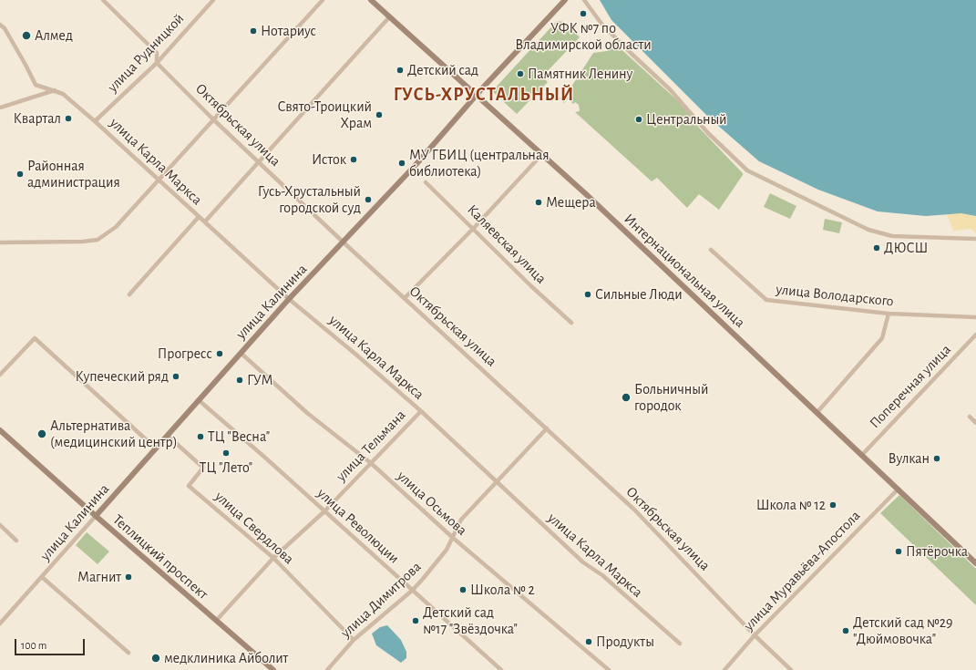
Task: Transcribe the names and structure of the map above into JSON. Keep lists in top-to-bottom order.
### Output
{
  "streets": {
    "main road": ["Интернациональная улица", "улица Калинина", "Теплицкий проспект"],
    "street": [
      "улица Рудницкой",
      "Октябрьская улица",
      "улица Карла Маркса",
      "Каляевская улица",
      "улица Володарского",
      "Поперечная улица",
      "улица Тельмана",
      "улица Осьмова",
      "улица Революции",
      "улица Свердлова",
      "улица Муравьёва-Апостола",
      "улица Димитрова"
    ]
  },
  "crossings": [
    ["улица Рудницкой", "Октябрьская улица"],
    ["улица Рудницкой", "улица Карла Маркса"],
    ["Октябрьская улица", "улица Калинина"],
    ["Октябрьская улица", "улица Муравьёва-Апостола"],
    ["Октябрьская улица", "улица Димитрова"],
    ["улица Карла Маркса", "улица Калинина"],
    ["улица Карла Маркса", "улица Тельмана"],
    ["улица Карла Маркса", "улица Димитрова"],
    ["Интернациональная улица", "улица Калинина"],
    ["Интернациональная улица", "Поперечная улица"],
    ["Интернациональная улица", "улица Муравьёва-Апостола"],
    ["улица Калинина", "улица Осьмова"],
    ["улица Калинина", "улица Революции"],
    ["улица Калинина", "улица Свердлова"],
    ["улица Калинина", "Теплицкий проспект"],
    ["улица Тельмана", "улица Осьмова"],
    ["улица Тельмана", "улица Революции"],
    ["улица Тельмана", "улица Свердлова"],
    ["улица Тельмана", "Теплицкий проспект"],
    ["улица Осьмова", "улица Димитрова"],
    ["улица Революции", "улица Димитрова"],
    ["улица Свердлова", "улица Димитрова"]
  ],
  "districts": ["ГУСЬ-ХРУСТАЛЬНЫЙ"],
  "places": [
    "УФК №7 по Владимирской области",
    "Нотариус",
    "Алмед",
    "Детский сад",
    "Памятник Ленину",
    "Свято-Троицкий Храм",
    "Квартал",
    "Центральный",
    "Исток",
    "МУ ГБИЦ (центральная библиотека)",
    "Районная администрация",
    "Гусь-Хрустальный городской суд",
    "Мещера",
    "ДЮСШ",
    "Сильные Люди",
    "Прогресс",
    "Купеческий ряд",
    "ГУМ",
    "Больничный городок",
    "Альтернатива (медицинский центр)",
    "ТЦ \"Весна\"",
    "ТЦ \"Лето\"",
    "Вулкан",
    "Школа № 12",
    "Пятёрочка",
    "Магнит",
    "Школа № 2",
    "Детский сад №17 \"Звёздочка\"",
    "Детский сад №29 \"Дюймовочка\"",
    "Продукты",
    "медклиника Айболит"
  ],
  "scale_bar": "100 m"
}
